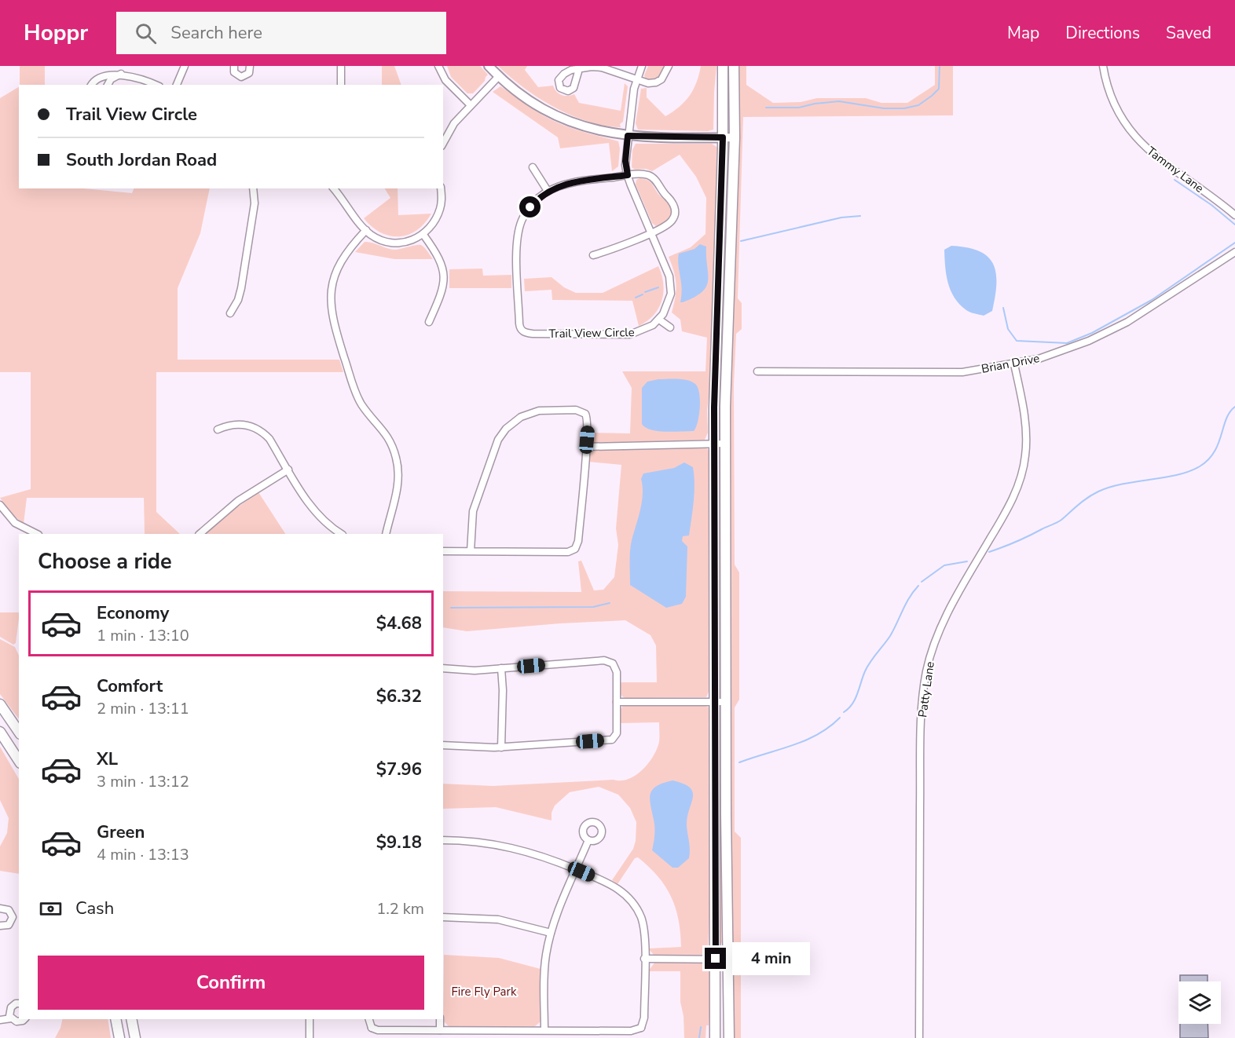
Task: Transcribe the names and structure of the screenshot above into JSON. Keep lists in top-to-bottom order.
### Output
{
  "streets": {
    "street": [
      "Tammy Lane",
      "Trail View Circle",
      "Brian Drive",
      "Patty Lane"
    ]
  },
  "crossings": [
    ["Brian Drive", "Patty Lane"]
  ],
  "parks": ["Fire Fly Park"],
  "page": {
    "header": "Hoppr",
    "search": "Search here",
    "nav": ["Map", "Directions", "Saved"],
    "banner": ["Trail View Circle", "South Jordan Road"],
    "heading": "Choose a ride",
    "list": [
      {
        "name": "Economy",
        "note": "1 min · 13:10",
        "value": "$4.68"
      },
      {
        "name": "Comfort",
        "note": "2 min · 13:11",
        "value": "$6.32"
      },
      {
        "name": "XL",
        "note": "3 min · 13:12",
        "value": "$7.96"
      },
      {
        "name": "Green",
        "note": "4 min · 13:13",
        "value": "$9.18"
      }
    ],
    "pay": ["Cash", "1.2 km"],
    "bubble": "4 min",
    "buttons": "Confirm"
  }
}
